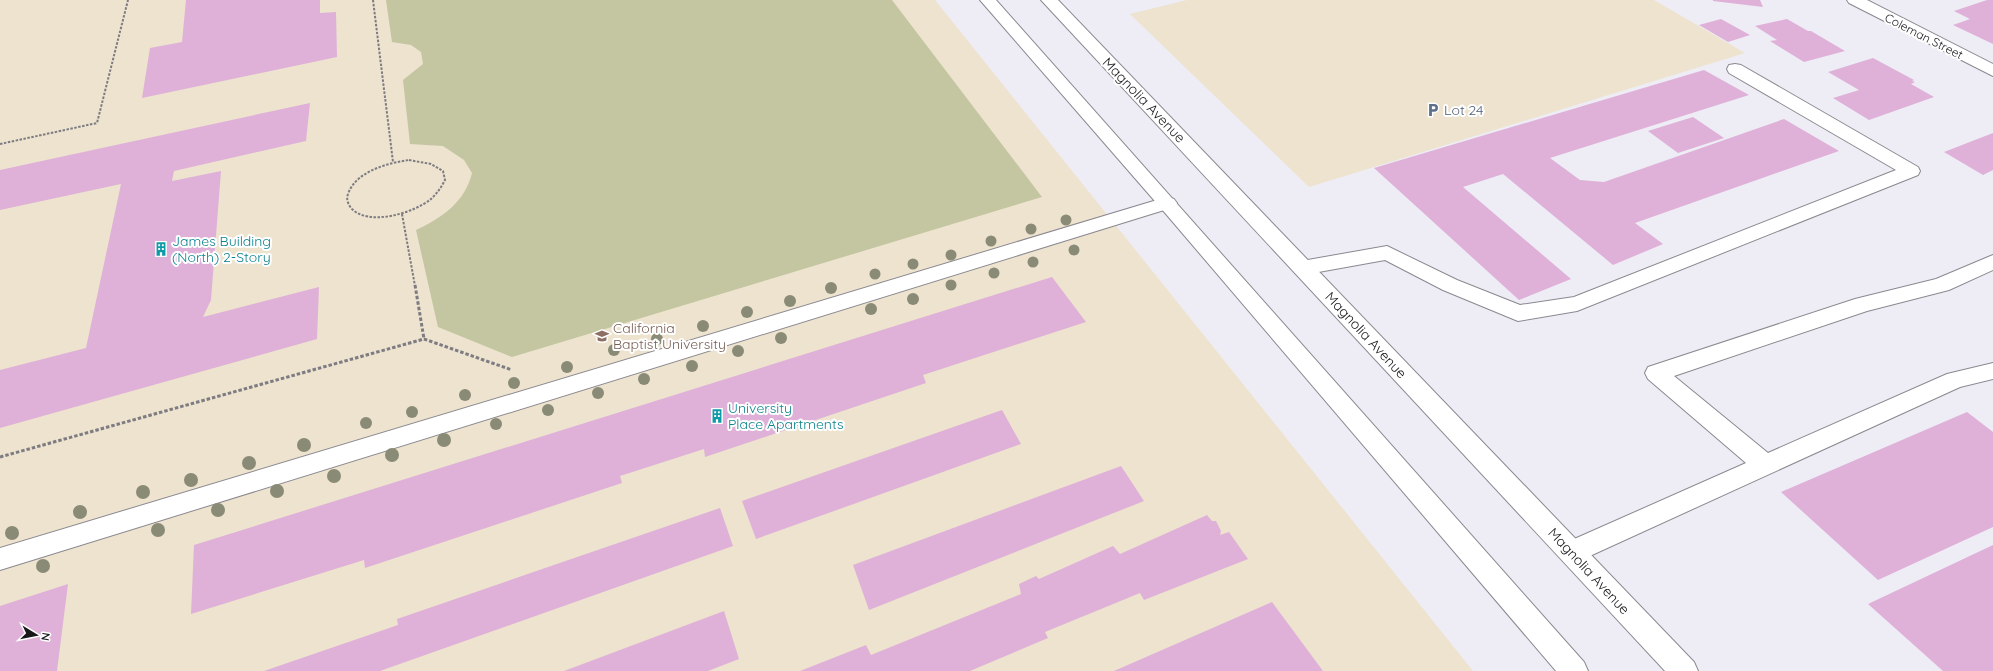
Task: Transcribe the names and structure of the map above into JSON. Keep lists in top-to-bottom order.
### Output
{
  "streets": {
    "main road": ["Coleman Street", "Magnolia Avenue"]
  },
  "places": {
    "parking": ["Lot 24"],
    "building": ["James Building (North) 2-Story", "University Place Apartments"],
    "school or university": ["California Baptist University"]
  },
  "north": "right"
}
